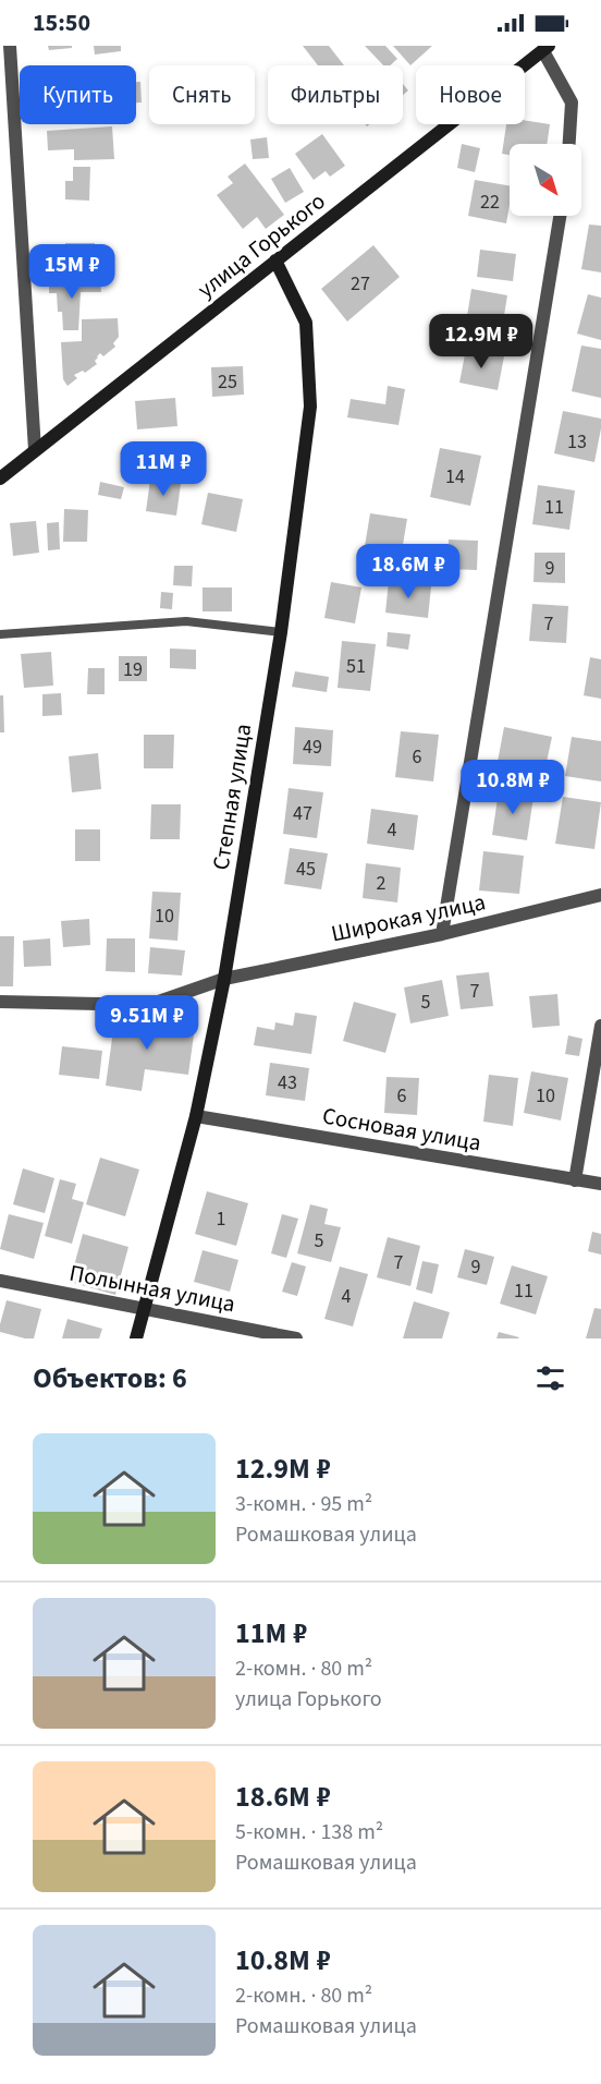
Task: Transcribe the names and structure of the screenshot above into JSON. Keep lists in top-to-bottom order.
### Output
{
  "streets": {
    "street": [
      "улица Горького",
      "Степная улица",
      "Широкая улица",
      "Сосновая улица",
      "Полынная улица"
    ]
  },
  "crossings": [
    ["улица Горького", "Степная улица"],
    ["Степная улица", "Широкая улица"],
    ["Степная улица", "Сосновая улица"],
    ["Степная улица", "Полынная улица"]
  ],
  "house_numbers": [
    "22",
    "27",
    "25",
    "13",
    "14",
    "11",
    "9",
    "7",
    "51",
    "19",
    "49",
    "6",
    "47",
    "4",
    "45",
    "2",
    "10",
    "7",
    "5",
    "43",
    "6",
    "10",
    "1",
    "5",
    "7",
    "9",
    "11",
    "4"
  ],
  "north": "bottom right",
  "page": {
    "status": "15:50",
    "chip": [
      "Купить",
      "Снять",
      "Фильтры",
      "Новое"
    ],
    "price": [
      "15M ₽",
      "12.9M ₽",
      "11M ₽",
      "18.6M ₽",
      "10.8M ₽",
      "9.51M ₽"
    ],
    "heading": "Объектов: 6",
    "list": [
      {
        "name": "12.9M ₽",
        "note": "3-комн. · 95 m² · Ромашковая улица"
      },
      {
        "name": "11M ₽",
        "note": "2-комн. · 80 m² · улица Горького"
      },
      {
        "name": "18.6M ₽",
        "note": "5-комн. · 138 m² · Ромашковая улица"
      },
      {
        "name": "10.8M ₽",
        "note": "2-комн. · 80 m² · Ромашковая улица"
      }
    ]
  }
}
